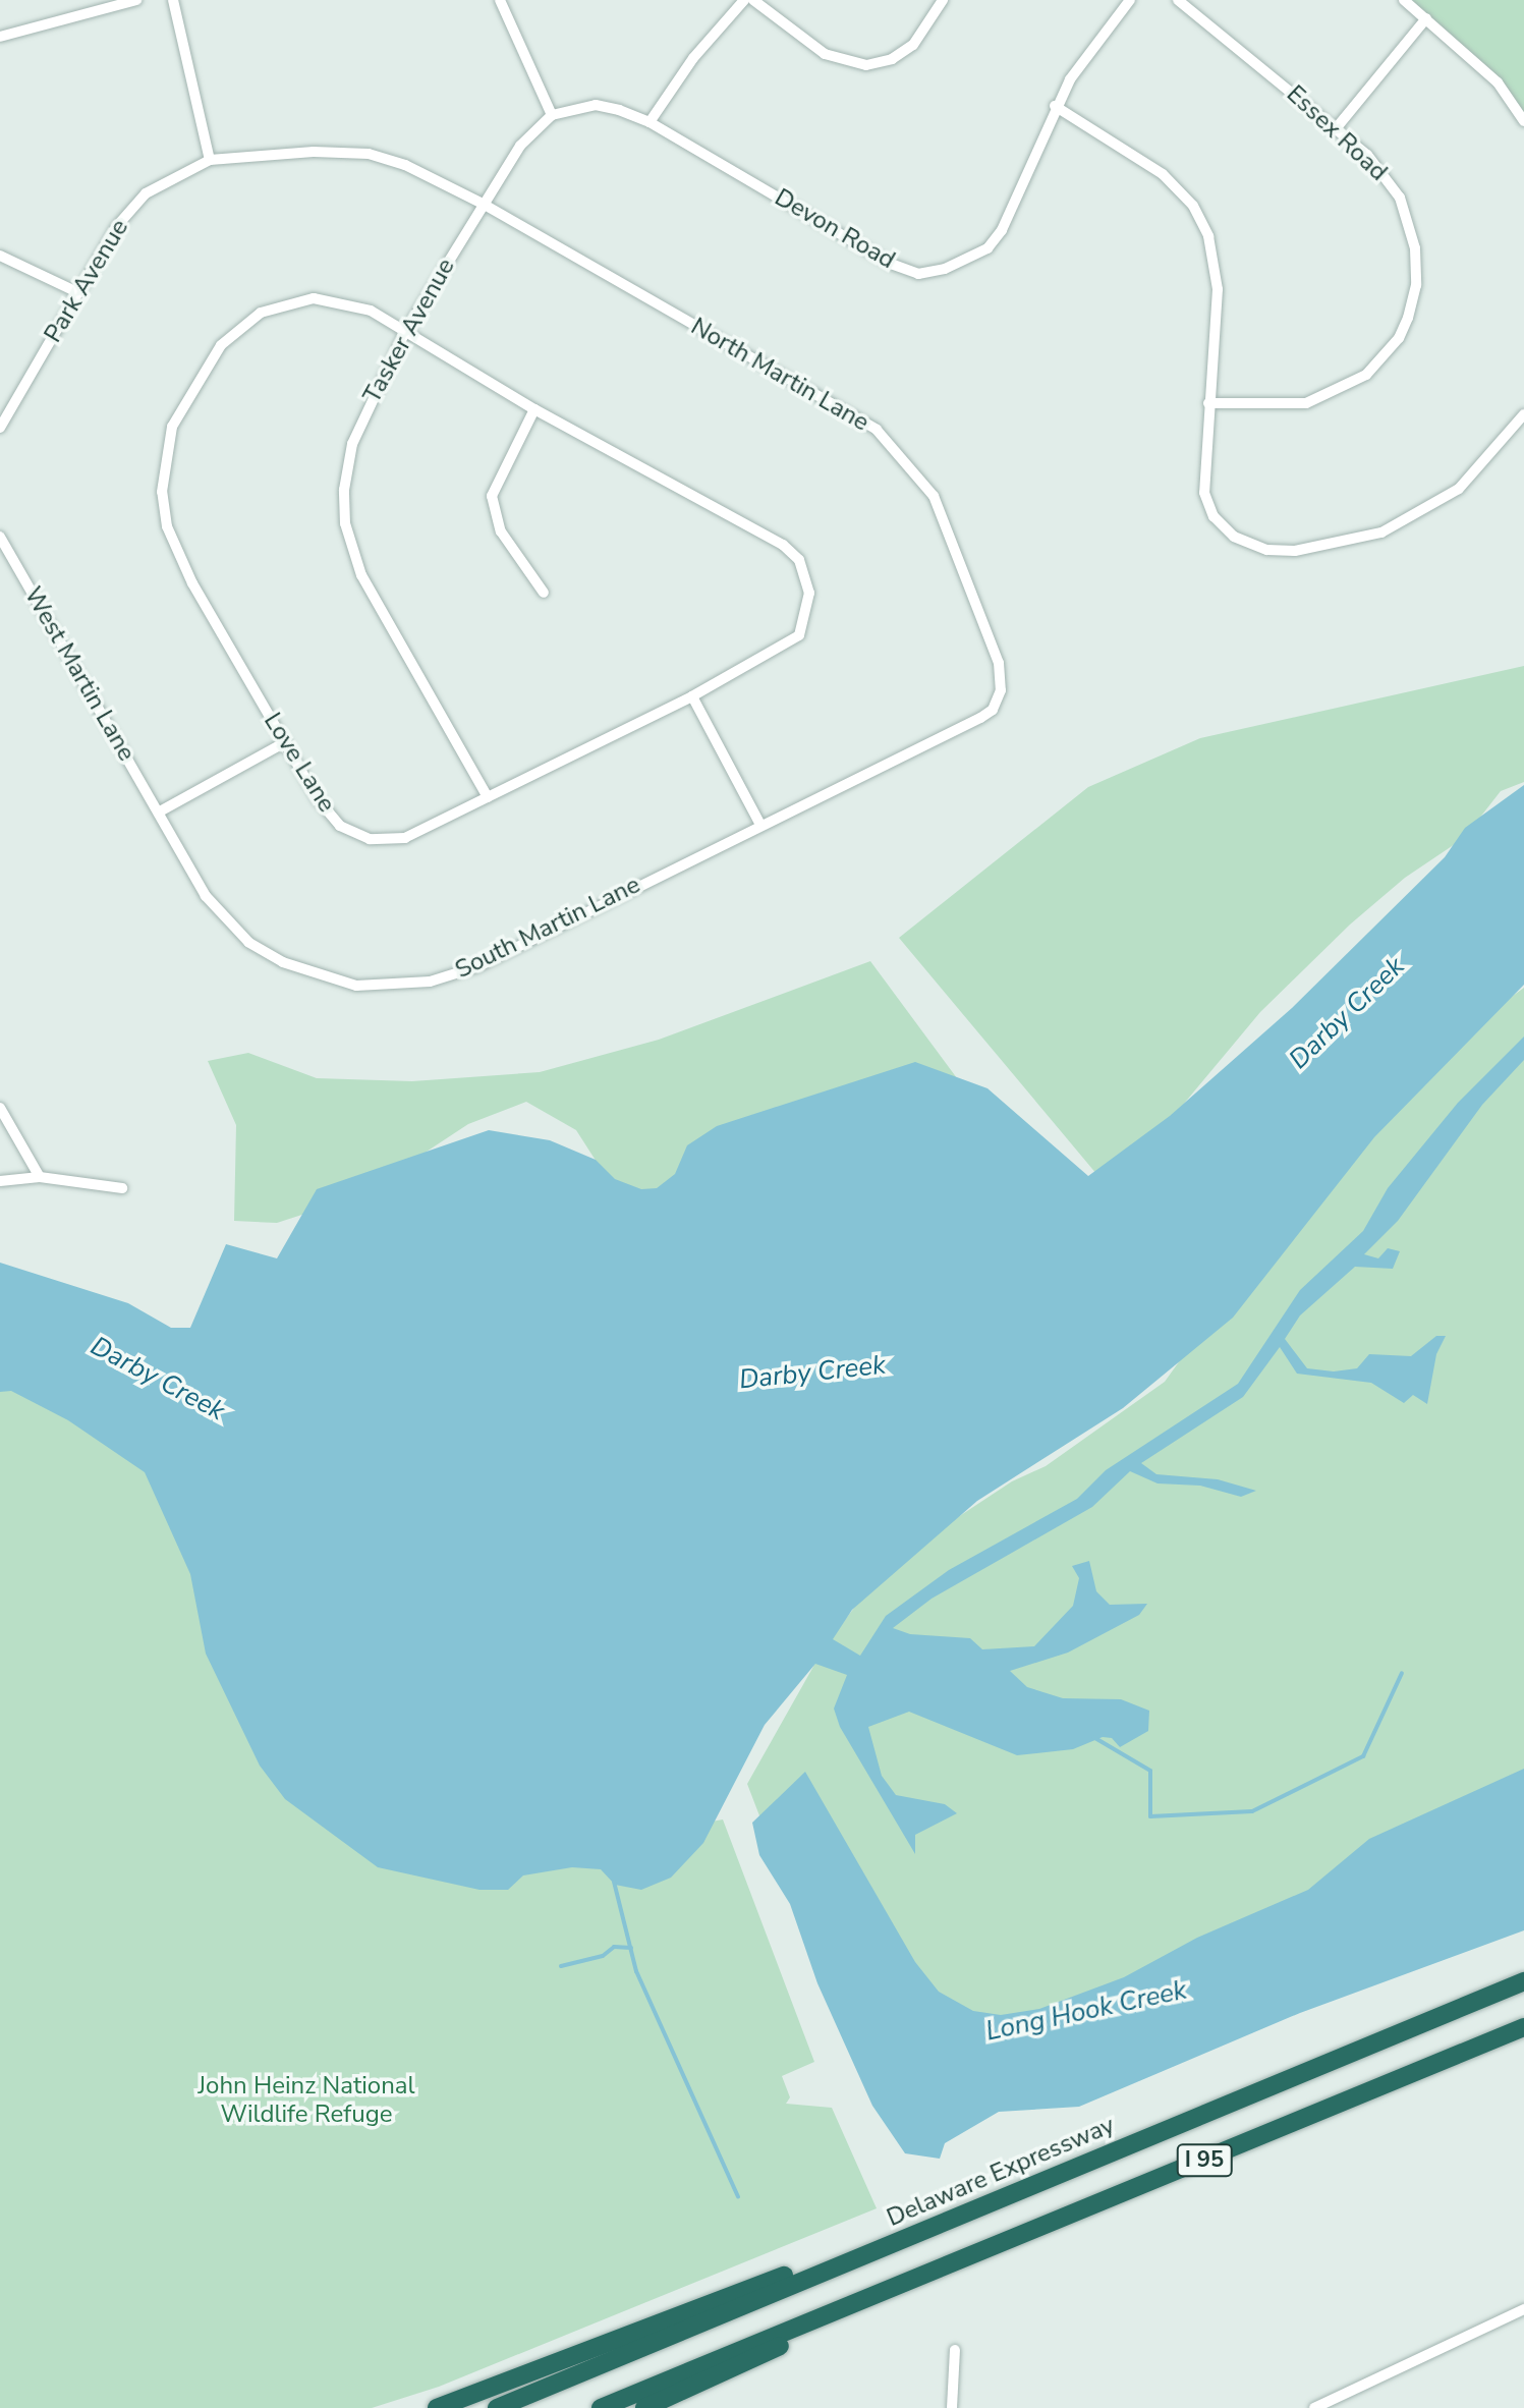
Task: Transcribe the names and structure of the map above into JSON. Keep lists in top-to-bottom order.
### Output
{
  "streets": {
    "highway": ["I 95", "Delaware Expressway"],
    "street": [
      "Essex Road",
      "Devon Road",
      "Park Avenue",
      "Tasker Avenue",
      "North Martin Lane",
      "West Martin Lane",
      "Love Lane",
      "South Martin Lane"
    ]
  },
  "crossings": [
    ["Park Avenue", "Tasker Avenue"],
    ["Park Avenue", "North Martin Lane"],
    ["Tasker Avenue", "North Martin Lane"],
    ["Tasker Avenue", "Love Lane"],
    ["North Martin Lane", "South Martin Lane"],
    ["West Martin Lane", "South Martin Lane"]
  ],
  "water": ["Darby Creek", "Long Hook Creek"],
  "parks": ["John Heinz National Wildlife Refuge"]
}
